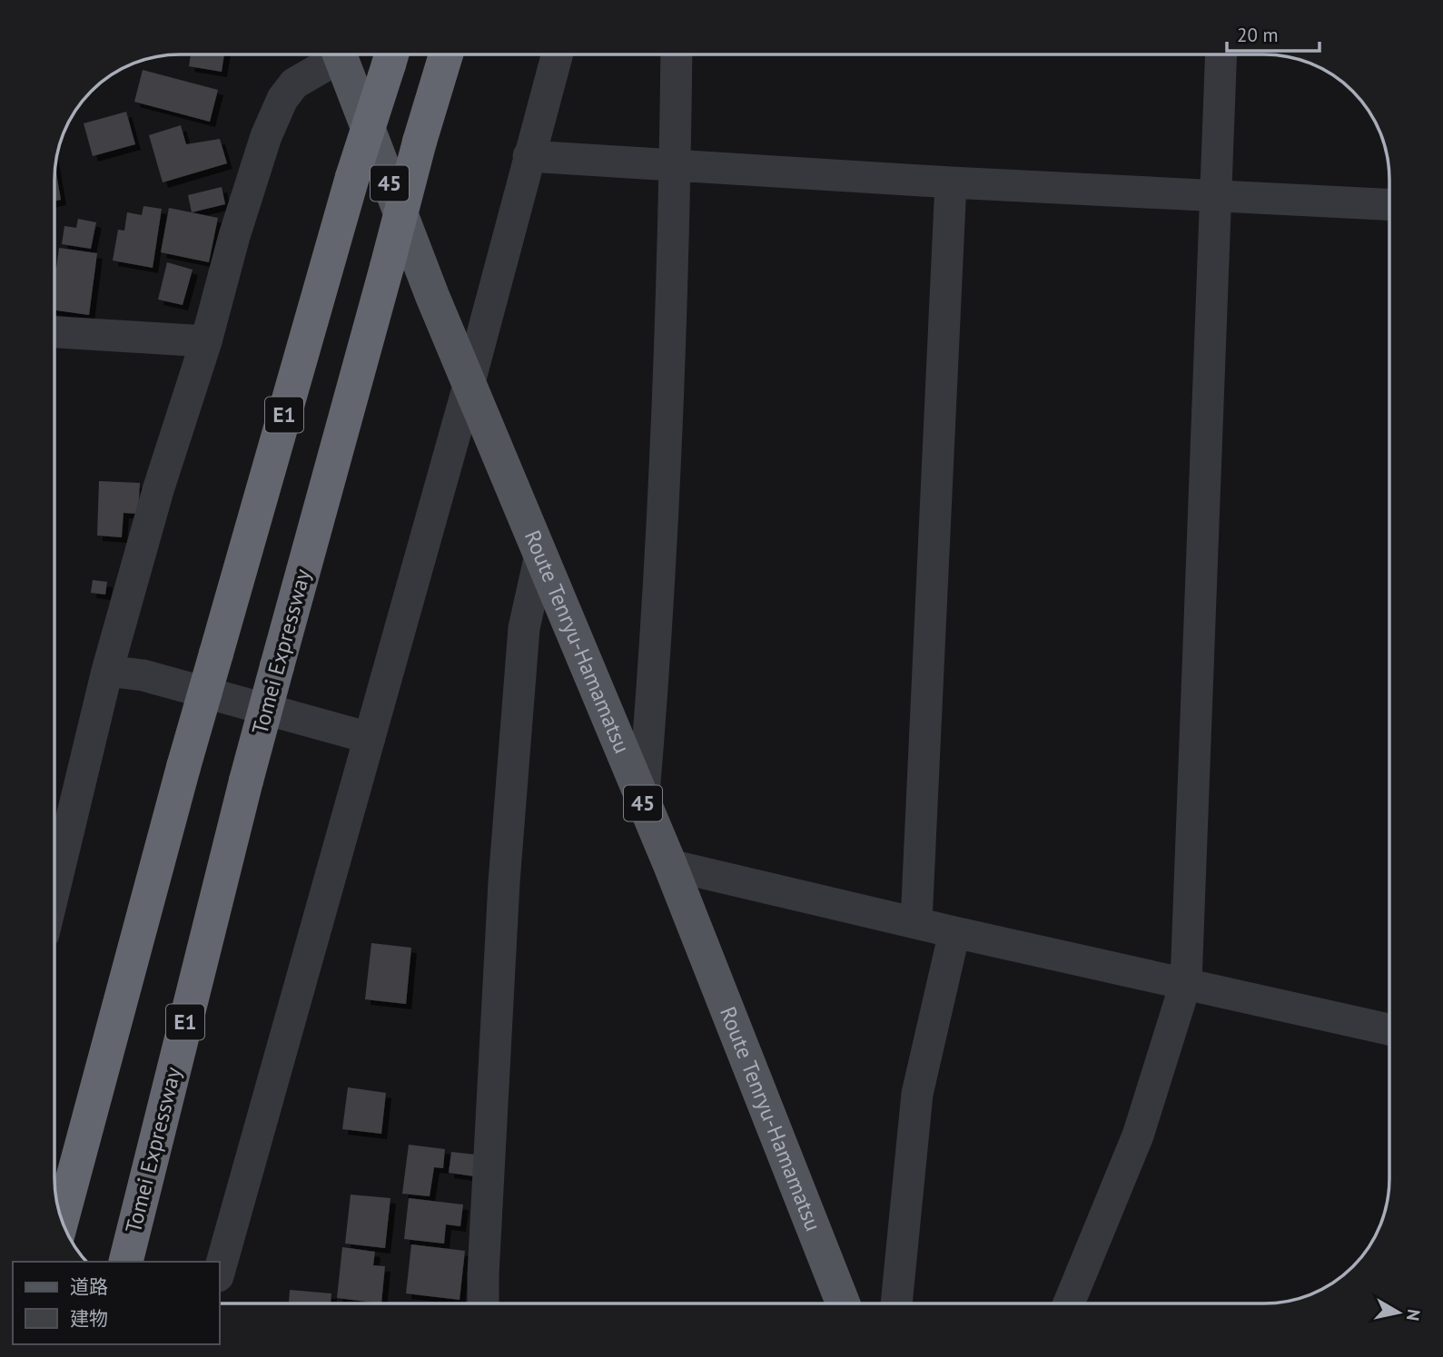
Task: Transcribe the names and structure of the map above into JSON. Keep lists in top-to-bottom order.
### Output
{
  "streets": {
    "highway": ["E1", "Tomei Expressway"],
    "main road": ["45", "Route Tenryu-Hamamatsu"]
  },
  "legend": ["道路", "建物"],
  "scale_bar": "20 m",
  "north": "right"
}
